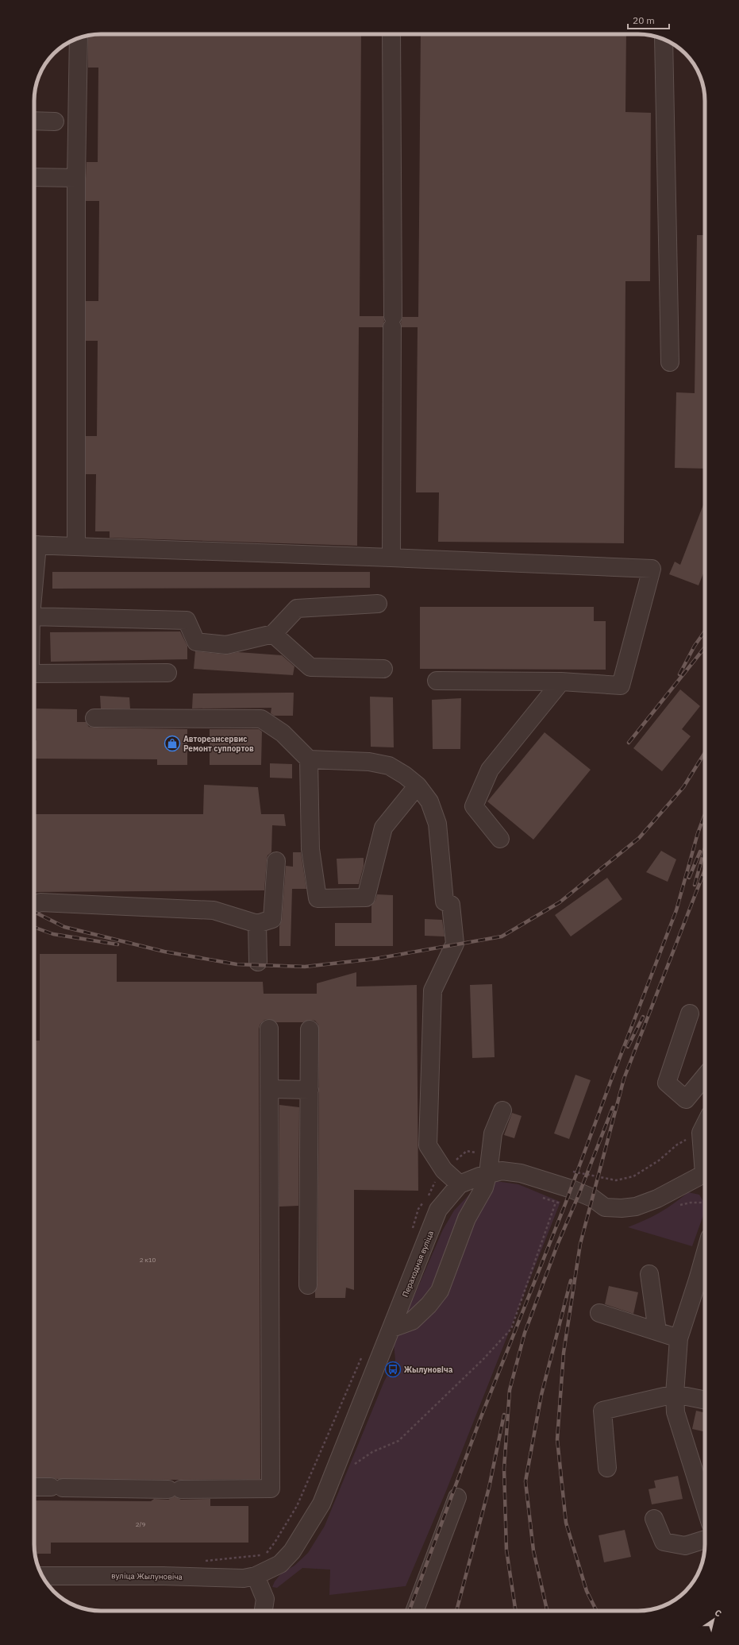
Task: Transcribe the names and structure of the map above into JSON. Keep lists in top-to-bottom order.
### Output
{
  "streets": {
    "street": ["Пераходная вуліца", "вуліца Жылуновіча"]
  },
  "crossings": [
    ["Пераходная вуліца", "вуліца Жылуновіча"]
  ],
  "places": {
    "shop": ["Автореансервис Ремонт суппортов"],
    "bus stop": ["Жылуновіча"]
  },
  "house_numbers": ["2 к10", "2/9"],
  "scale_bar": "20 m",
  "north": "top right"
}
